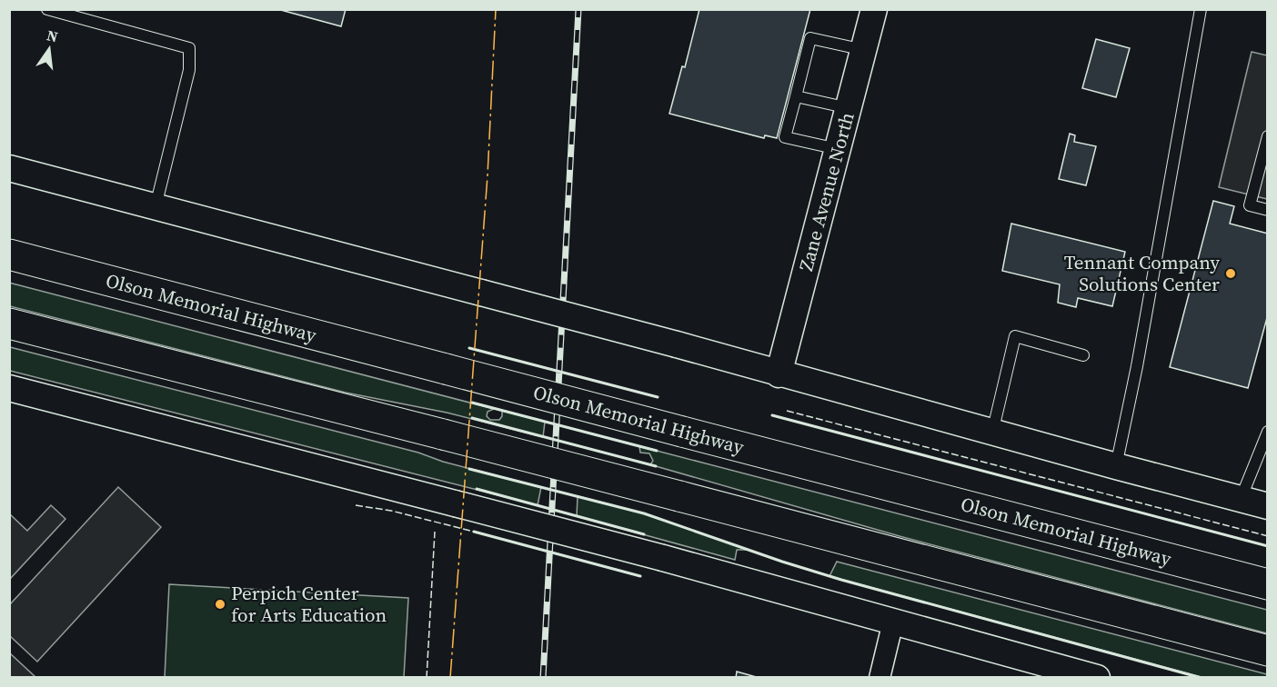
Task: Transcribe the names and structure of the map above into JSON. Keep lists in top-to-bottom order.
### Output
{
  "streets": {
    "highway": ["Olson Memorial Highway"],
    "street": ["Zane Avenue North"]
  },
  "places": ["Tennant Company Solutions Center", "Perpich Center for Arts Education"],
  "north": "top"
}
